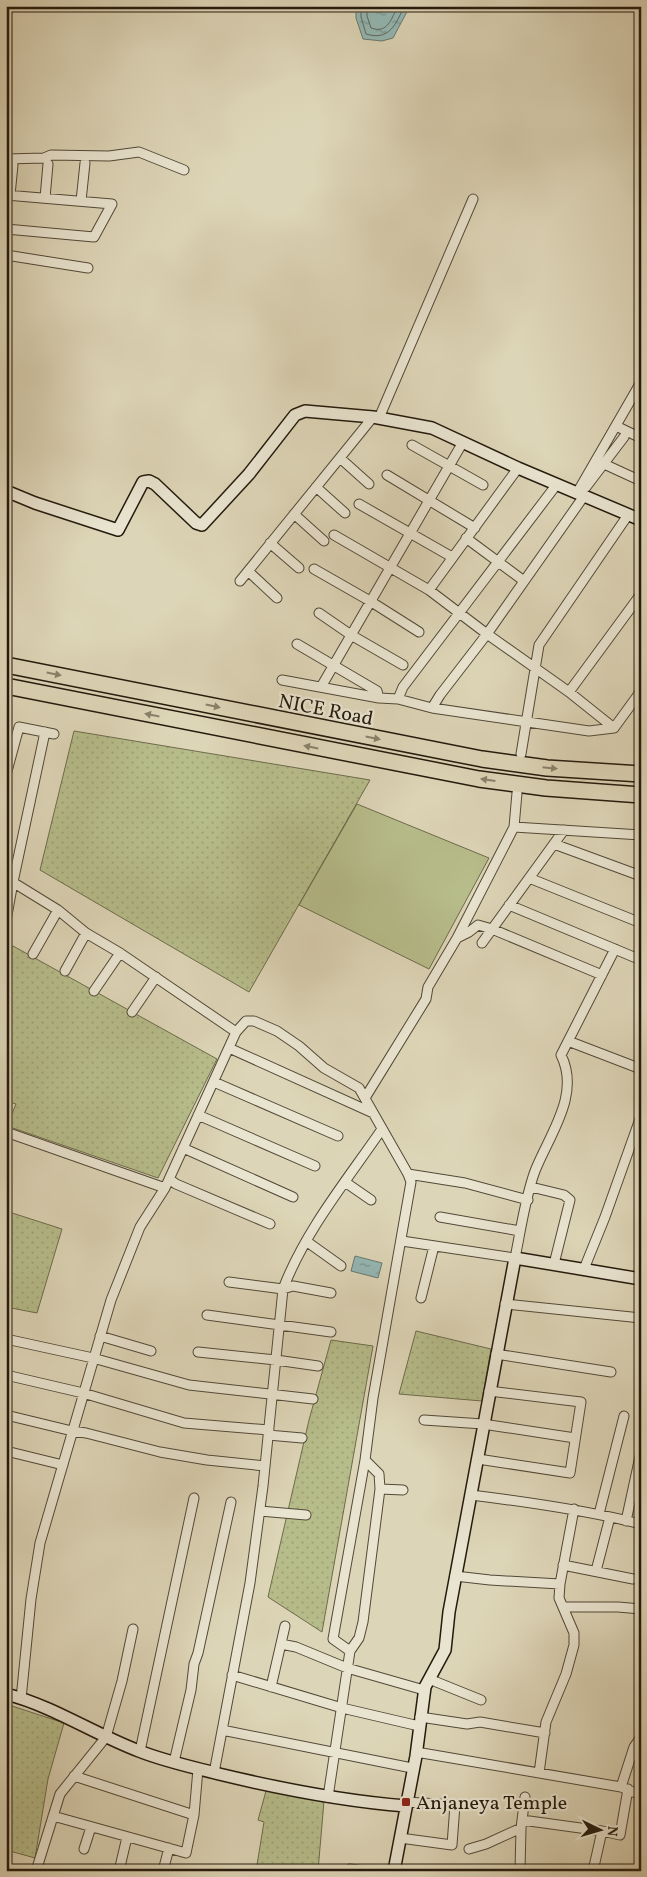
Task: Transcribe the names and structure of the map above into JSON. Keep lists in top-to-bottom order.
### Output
{
  "streets": {
    "highway": ["NICE Road"]
  },
  "places": {
    "transit": ["Anjaneya Temple"]
  },
  "north": "right"
}
